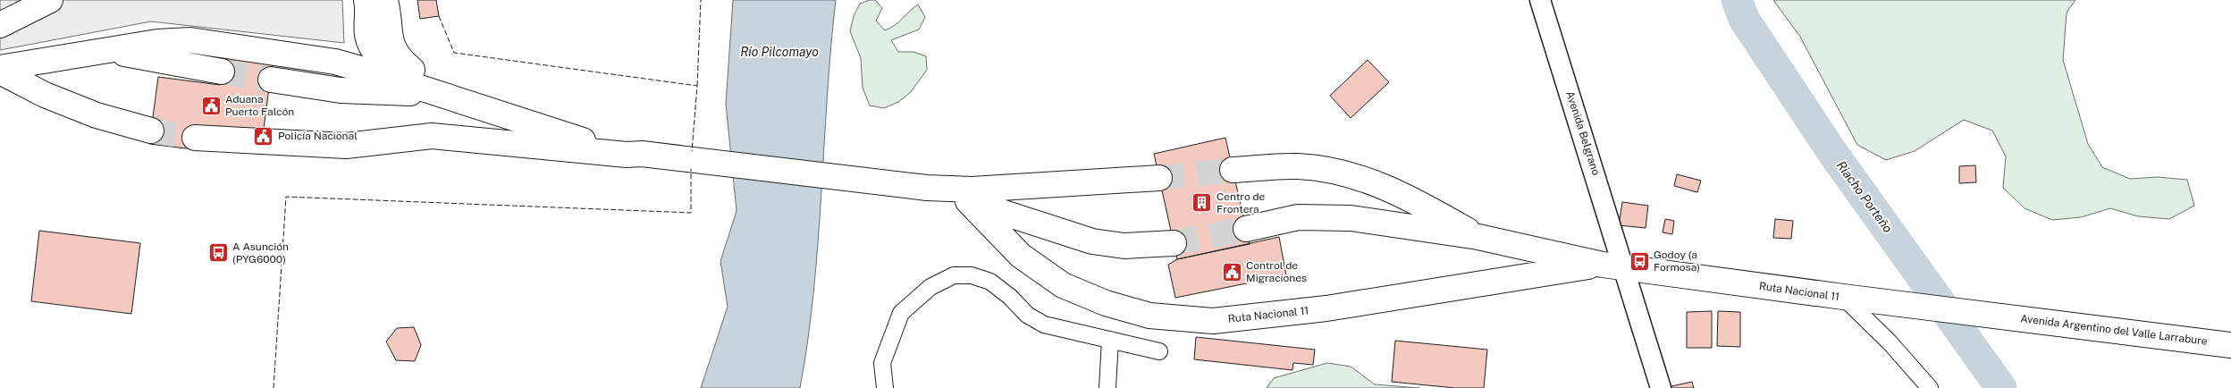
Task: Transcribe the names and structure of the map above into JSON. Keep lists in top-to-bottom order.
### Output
{
  "streets": {
    "highway": ["Ruta Nacional 11", "Avenida Argentino del Valle Larrabure"],
    "street": ["Avenida Belgrano"]
  },
  "crossings": [
    ["Avenida Belgrano", "Ruta Nacional 11"],
    ["Ruta Nacional 11", "Avenida Argentino del Valle Larrabure"]
  ],
  "water": ["Río Pilcomayo", "Riacho Porteño"],
  "places": {
    "public building": ["Aduana Puerto Falcón", "Policía Nacional", "Control de Migraciones"],
    "building": ["Centro de Frontera"],
    "bus stop": ["A Asunción (PYG6000)", "Godoy (a Formosa)"]
  }
}
